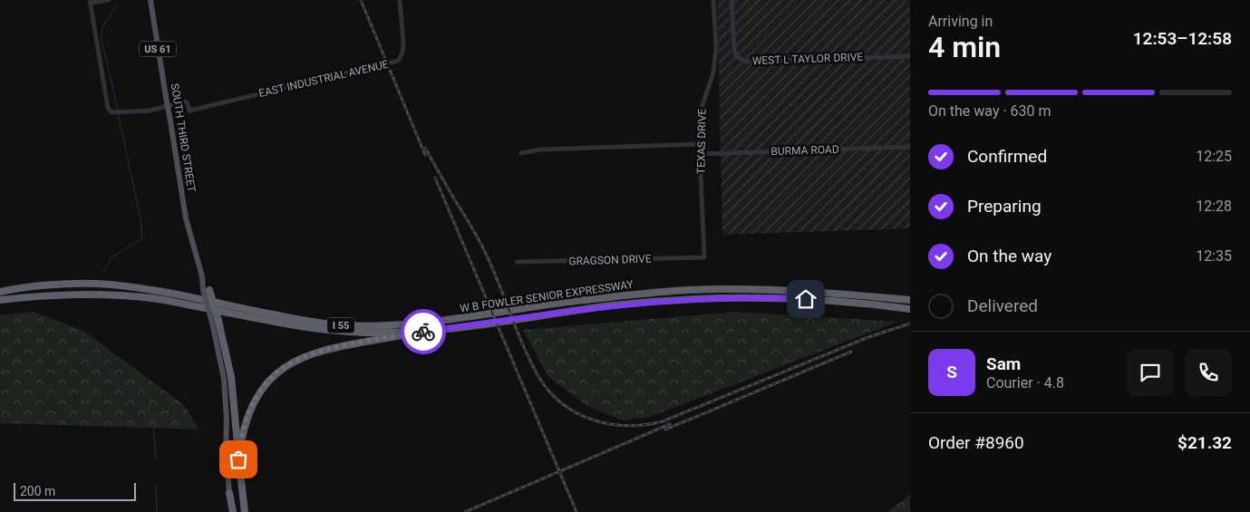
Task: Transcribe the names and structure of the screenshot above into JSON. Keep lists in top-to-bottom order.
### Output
{
  "streets": {
    "highway": [
      "US 61",
      "SOUTH THIRD STREET",
      "W B FOWLER SENIOR EXPRESSWAY",
      "I 55"
    ],
    "street": [
      "WEST L TAYLOR DRIVE",
      "EAST INDUSTRIAL AVENUE",
      "TEXAS DRIVE",
      "BURMA ROAD",
      "GRAGSON DRIVE"
    ]
  },
  "crossings": [
    ["TEXAS DRIVE", "BURMA ROAD"],
    ["TEXAS DRIVE", "GRAGSON DRIVE"]
  ],
  "scale_bar": "200 m",
  "page": {
    "heading": ["4 min", "Arriving in", "12:53–12:58"],
    "panel": [
      "Sam",
      "Courier · 4.8",
      "Order #8960",
      "$21.32"
    ],
    "bar": "On the way · 630 m",
    "list": [
      ["Confirmed", "12:25"],
      ["Preparing", "12:28"],
      ["On the way", "12:35"],
      "Delivered"
    ],
    "round": "S",
    "scale": "200 m"
  }
}
